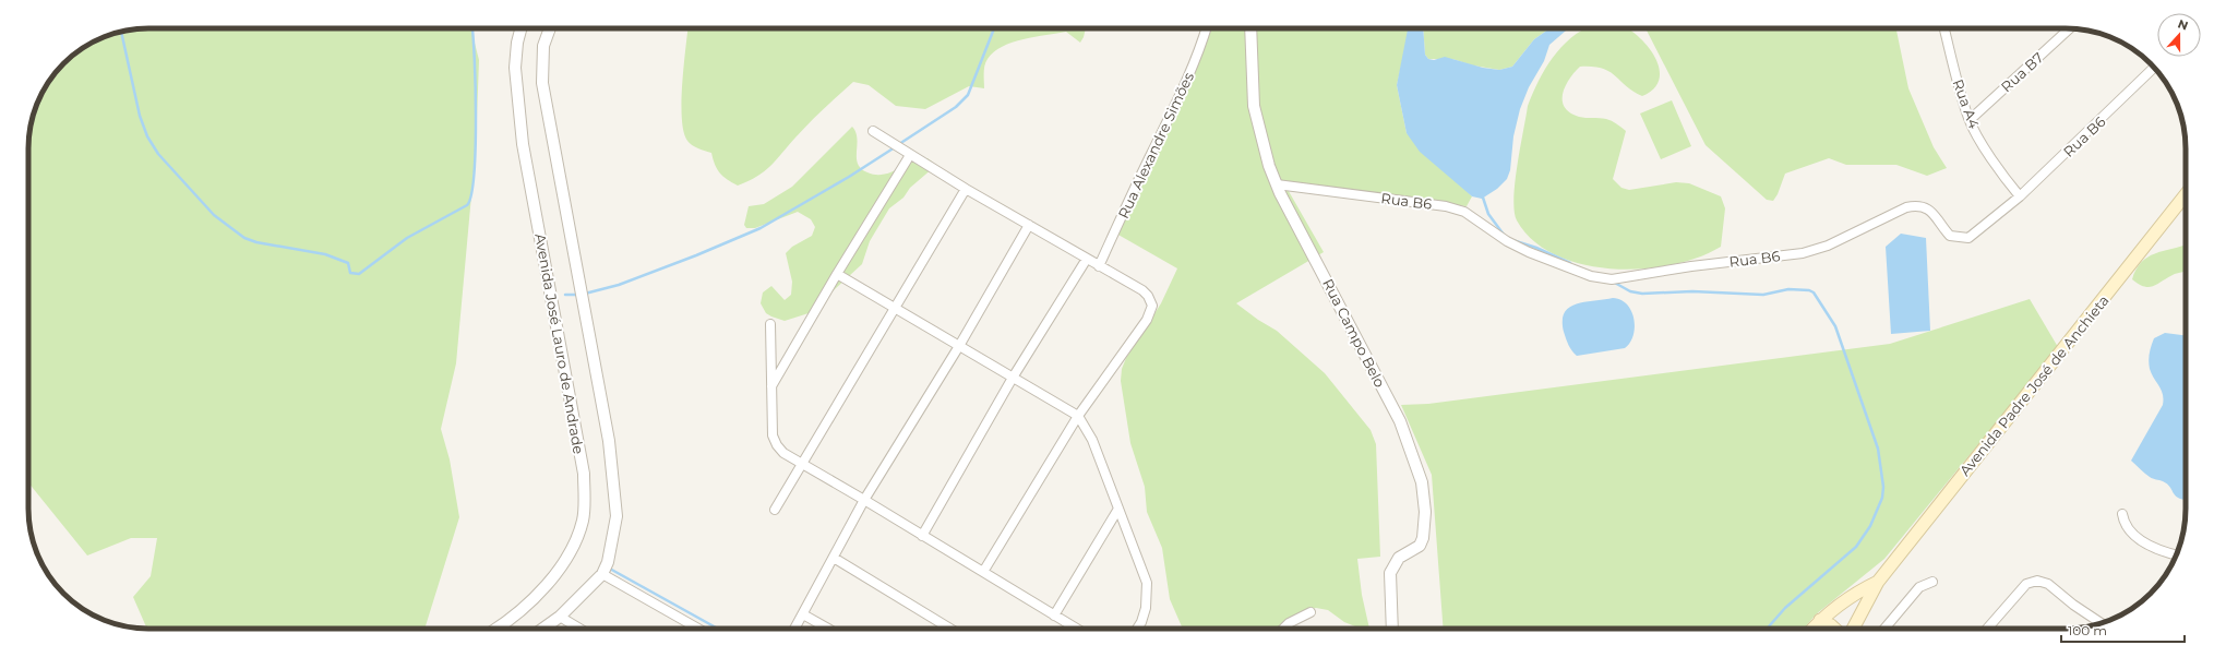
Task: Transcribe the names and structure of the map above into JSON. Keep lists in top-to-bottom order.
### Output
{
  "streets": {
    "main road": ["Avenida Padre José de Anchieta"],
    "street": [
      "Rua B7",
      "Rua A4",
      "Rua B6",
      "Rua Alexandre Simões",
      "Rua Campo Belo",
      "Avenida José Lauro de Andrade"
    ]
  },
  "crossings": [
    ["Rua B7", "Rua A4"],
    ["Rua A4", "Rua B6"],
    ["Rua B6", "Rua Campo Belo"]
  ],
  "scale_bar": "100 m",
  "north": "top"
}
